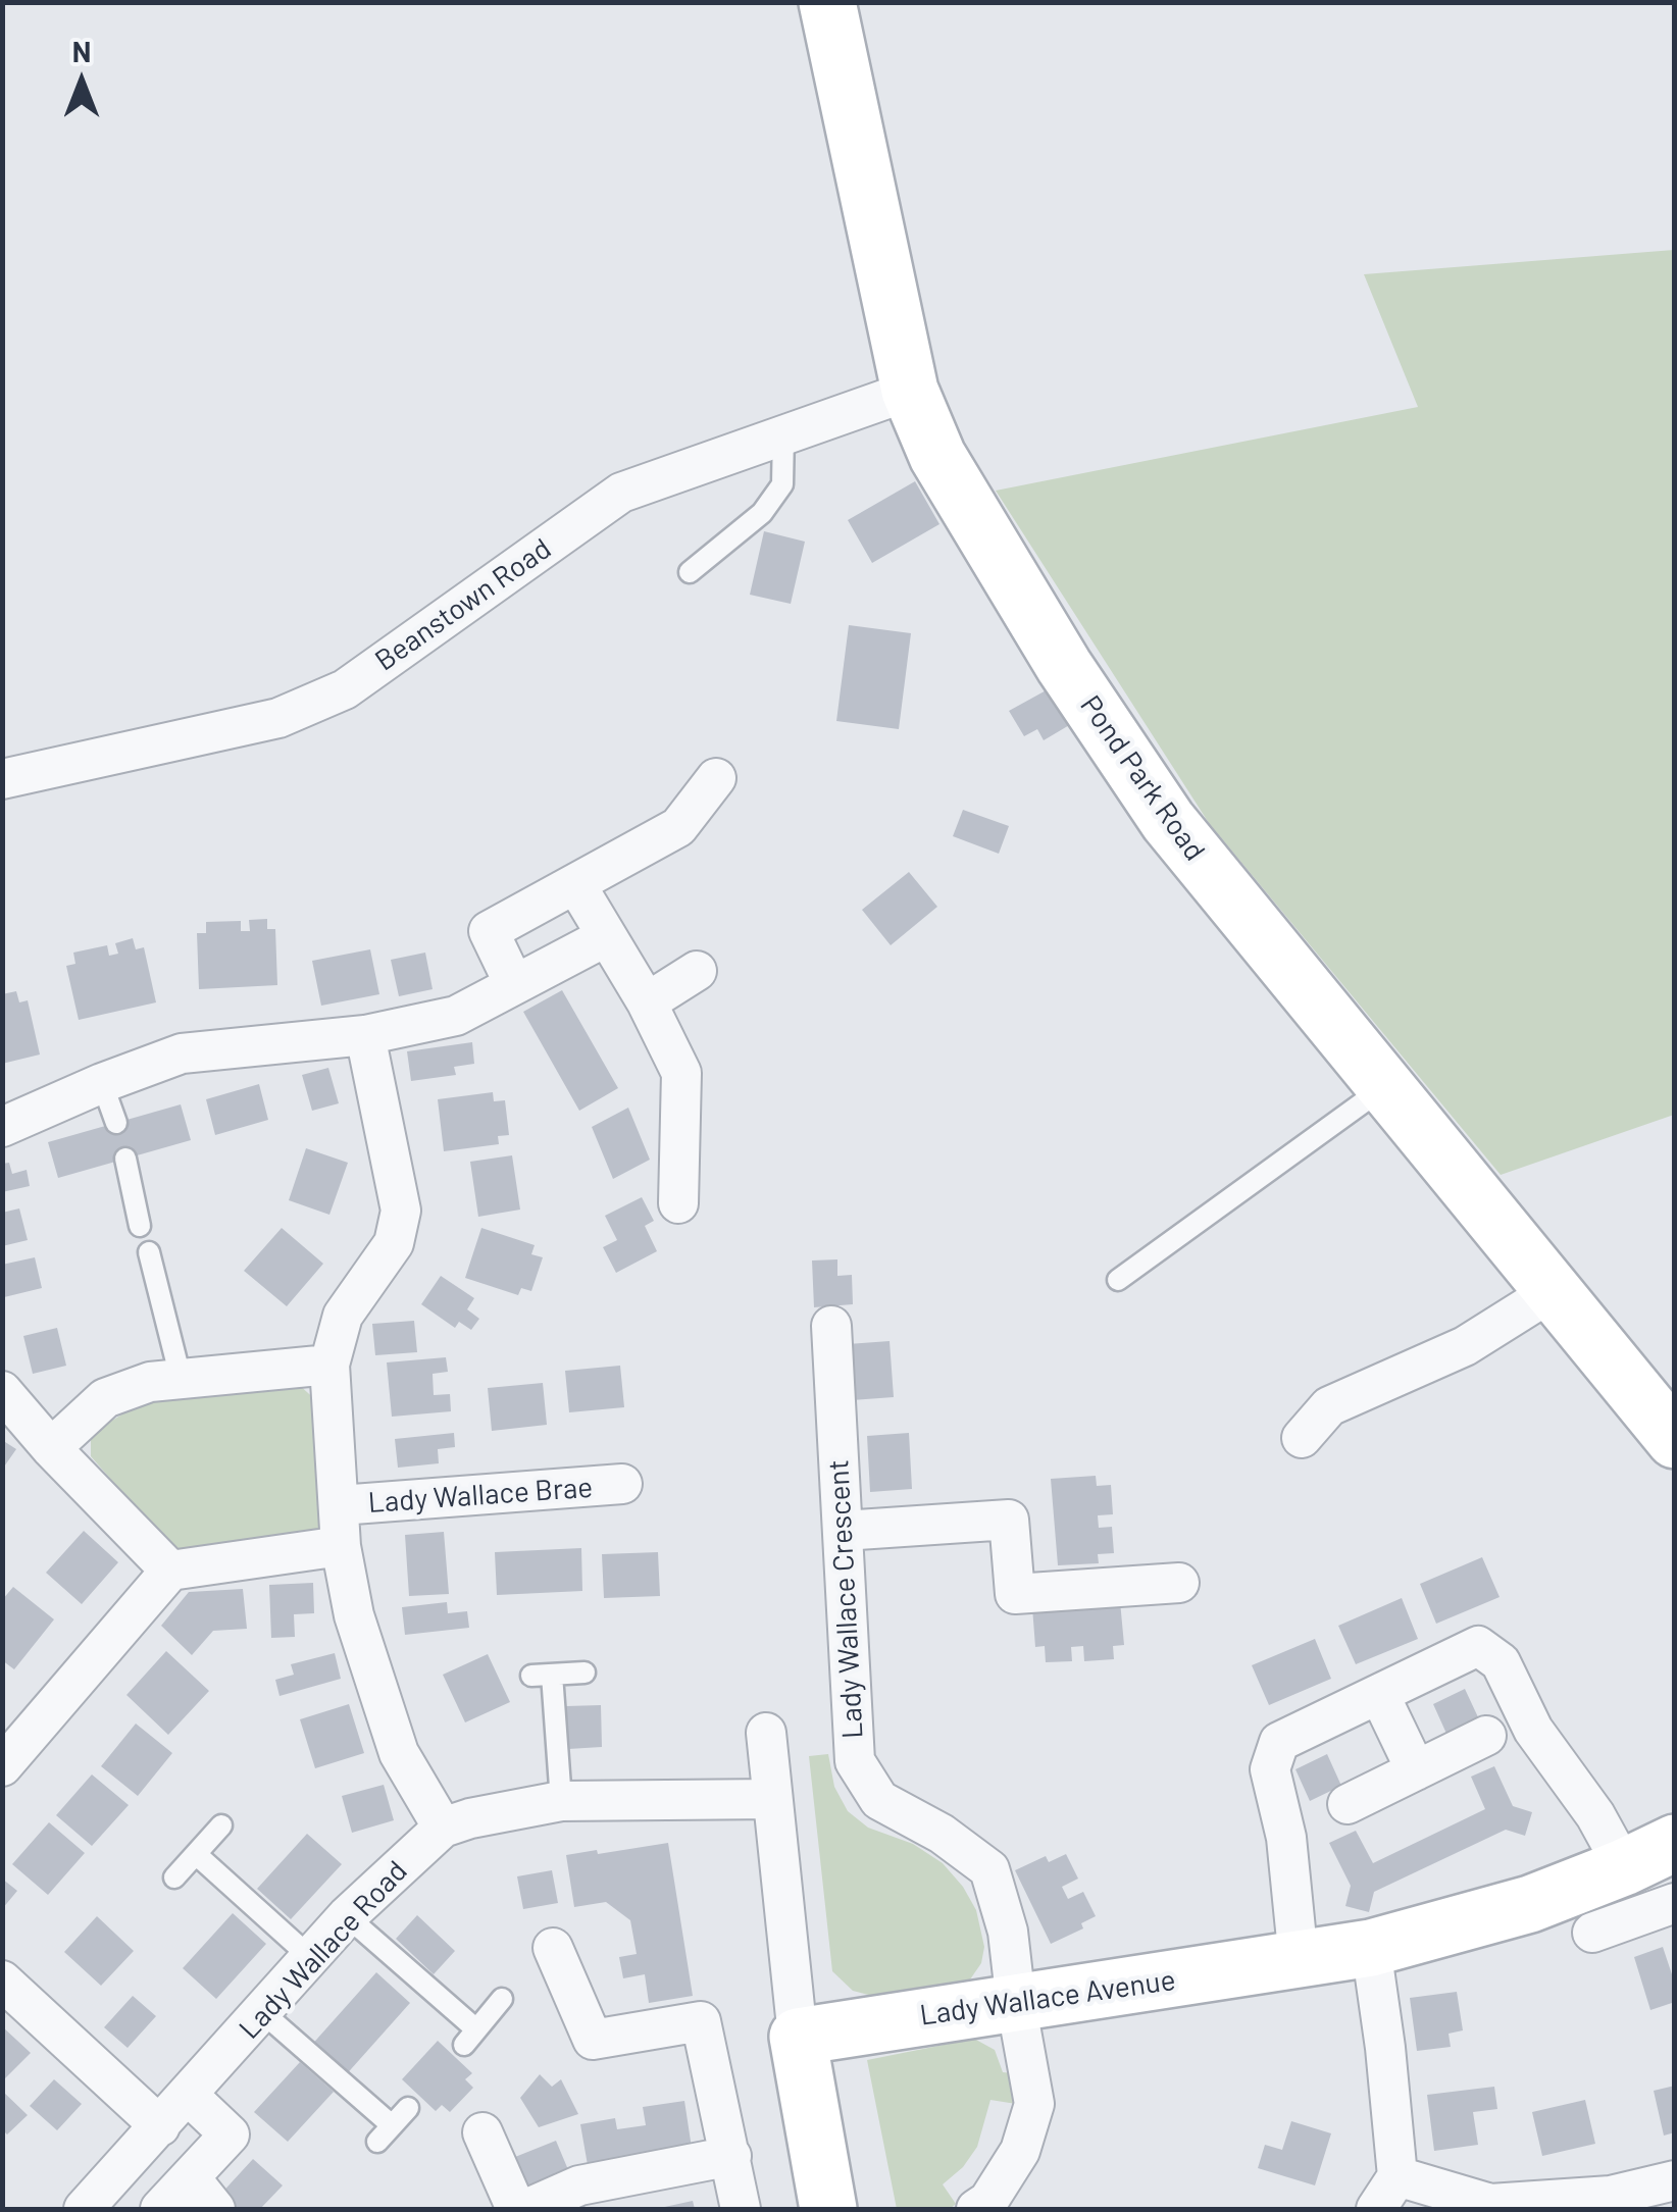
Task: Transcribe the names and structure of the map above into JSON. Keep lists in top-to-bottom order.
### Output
{
  "streets": {
    "main road": ["Pond Park Road", "Lady Wallace Avenue"],
    "street": [
      "Beanstown Road",
      "Lady Wallace Brae",
      "Lady Wallace Crescent",
      "Lady Wallace Road"
    ]
  },
  "crossings": [
    ["Beanstown Road", "Pond Park Road"],
    ["Lady Wallace Brae", "Lady Wallace Road"],
    ["Lady Wallace Crescent", "Lady Wallace Avenue"]
  ],
  "north": "top"
}
